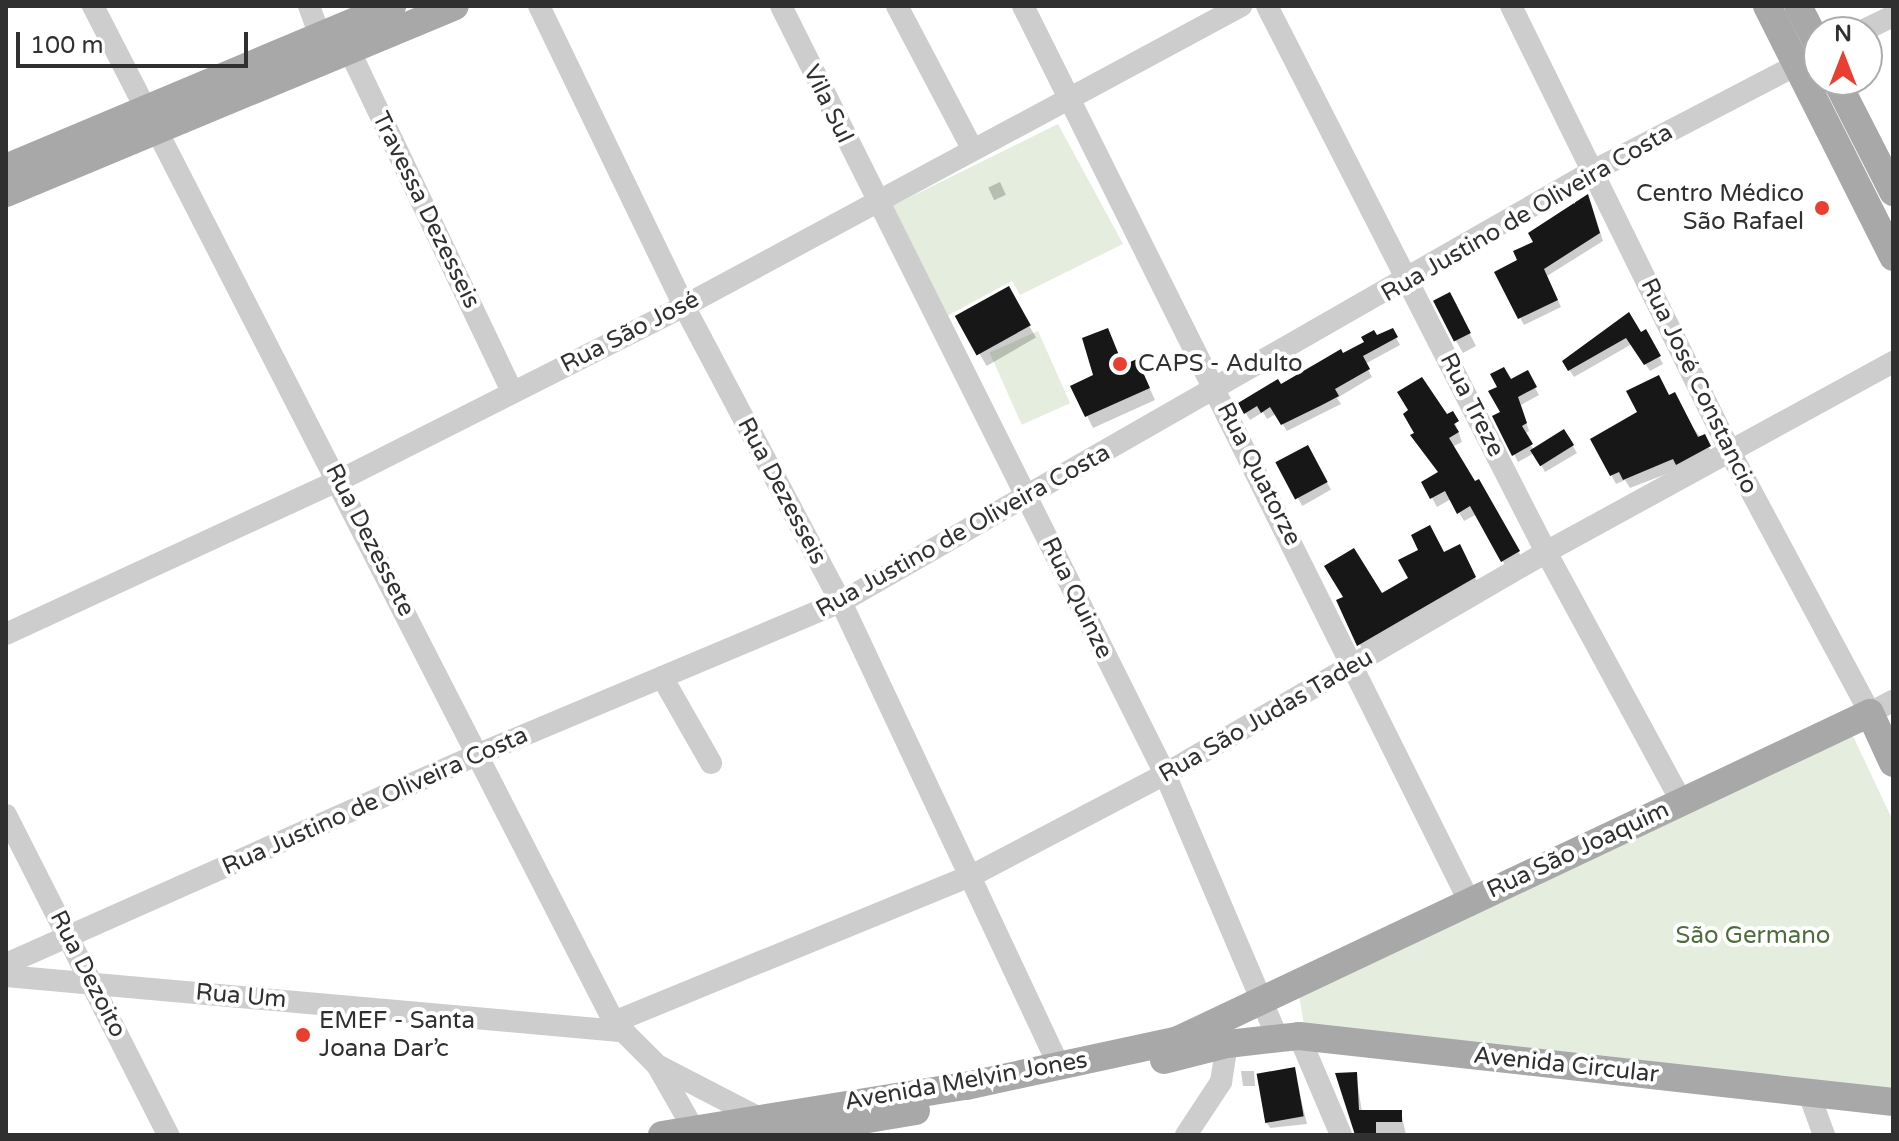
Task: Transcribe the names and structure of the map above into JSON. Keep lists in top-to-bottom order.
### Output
{
  "streets": {
    "main road": [
      "Rua José Constancio",
      "Rua São Joaquim",
      "Avenida Circular",
      "Avenida Melvin Jones"
    ],
    "street": [
      "Vila Sul",
      "Travessa Dezesseis",
      "Rua Justino de Oliveira Costa",
      "Rua São José",
      "Rua Treze",
      "Rua Quatorze",
      "Rua Dezesseis",
      "Rua Dezessete",
      "Rua Quinze",
      "Rua São Judas Tadeu",
      "Rua Dezoito",
      "Rua Um"
    ]
  },
  "crossings": [
    ["Vila Sul", "Rua São José"],
    ["Vila Sul", "Rua Quinze"],
    ["Travessa Dezesseis", "Rua São José"],
    ["Rua Justino de Oliveira Costa", "Rua José Constancio"],
    ["Rua Justino de Oliveira Costa", "Rua Treze"],
    ["Rua Justino de Oliveira Costa", "Rua Quatorze"],
    ["Rua Justino de Oliveira Costa", "Rua Dezesseis"],
    ["Rua Justino de Oliveira Costa", "Rua Dezessete"],
    ["Rua Justino de Oliveira Costa", "Rua Quinze"],
    ["Rua Justino de Oliveira Costa", "Rua Dezoito"],
    ["Rua São José", "Rua Quatorze"],
    ["Rua São José", "Rua Dezesseis"],
    ["Rua São José", "Rua Dezessete"],
    ["Rua São José", "Rua Quinze"],
    ["Rua José Constancio", "Rua São Judas Tadeu"],
    ["Rua José Constancio", "Rua São Joaquim"],
    ["Rua Treze", "Rua São Judas Tadeu"],
    ["Rua Treze", "Rua São Joaquim"],
    ["Rua Quatorze", "Rua São Judas Tadeu"],
    ["Rua Quatorze", "Rua São Joaquim"],
    ["Rua Dezesseis", "Rua São Judas Tadeu"],
    ["Rua Dezesseis", "Avenida Melvin Jones"],
    ["Rua Dezessete", "Rua São Judas Tadeu"],
    ["Rua Dezessete", "Rua Um"],
    ["Rua Dezessete", "Avenida Melvin Jones"],
    ["Rua Quinze", "Rua São Judas Tadeu"],
    ["Rua Quinze", "Rua São Joaquim"],
    ["Rua Quinze", "Avenida Melvin Jones"],
    ["Rua São Judas Tadeu", "Rua Um"],
    ["Rua São Joaquim", "Avenida Melvin Jones"],
    ["Rua Dezoito", "Rua Um"],
    ["Avenida Circular", "Avenida Melvin Jones"]
  ],
  "parks": ["São Germano"],
  "places": ["Centro Médico São Rafael", "CAPS - Adulto", "EMEF - Santa Joana Dar’c"],
  "scale_bar": "100 m",
  "north": "top"
}
